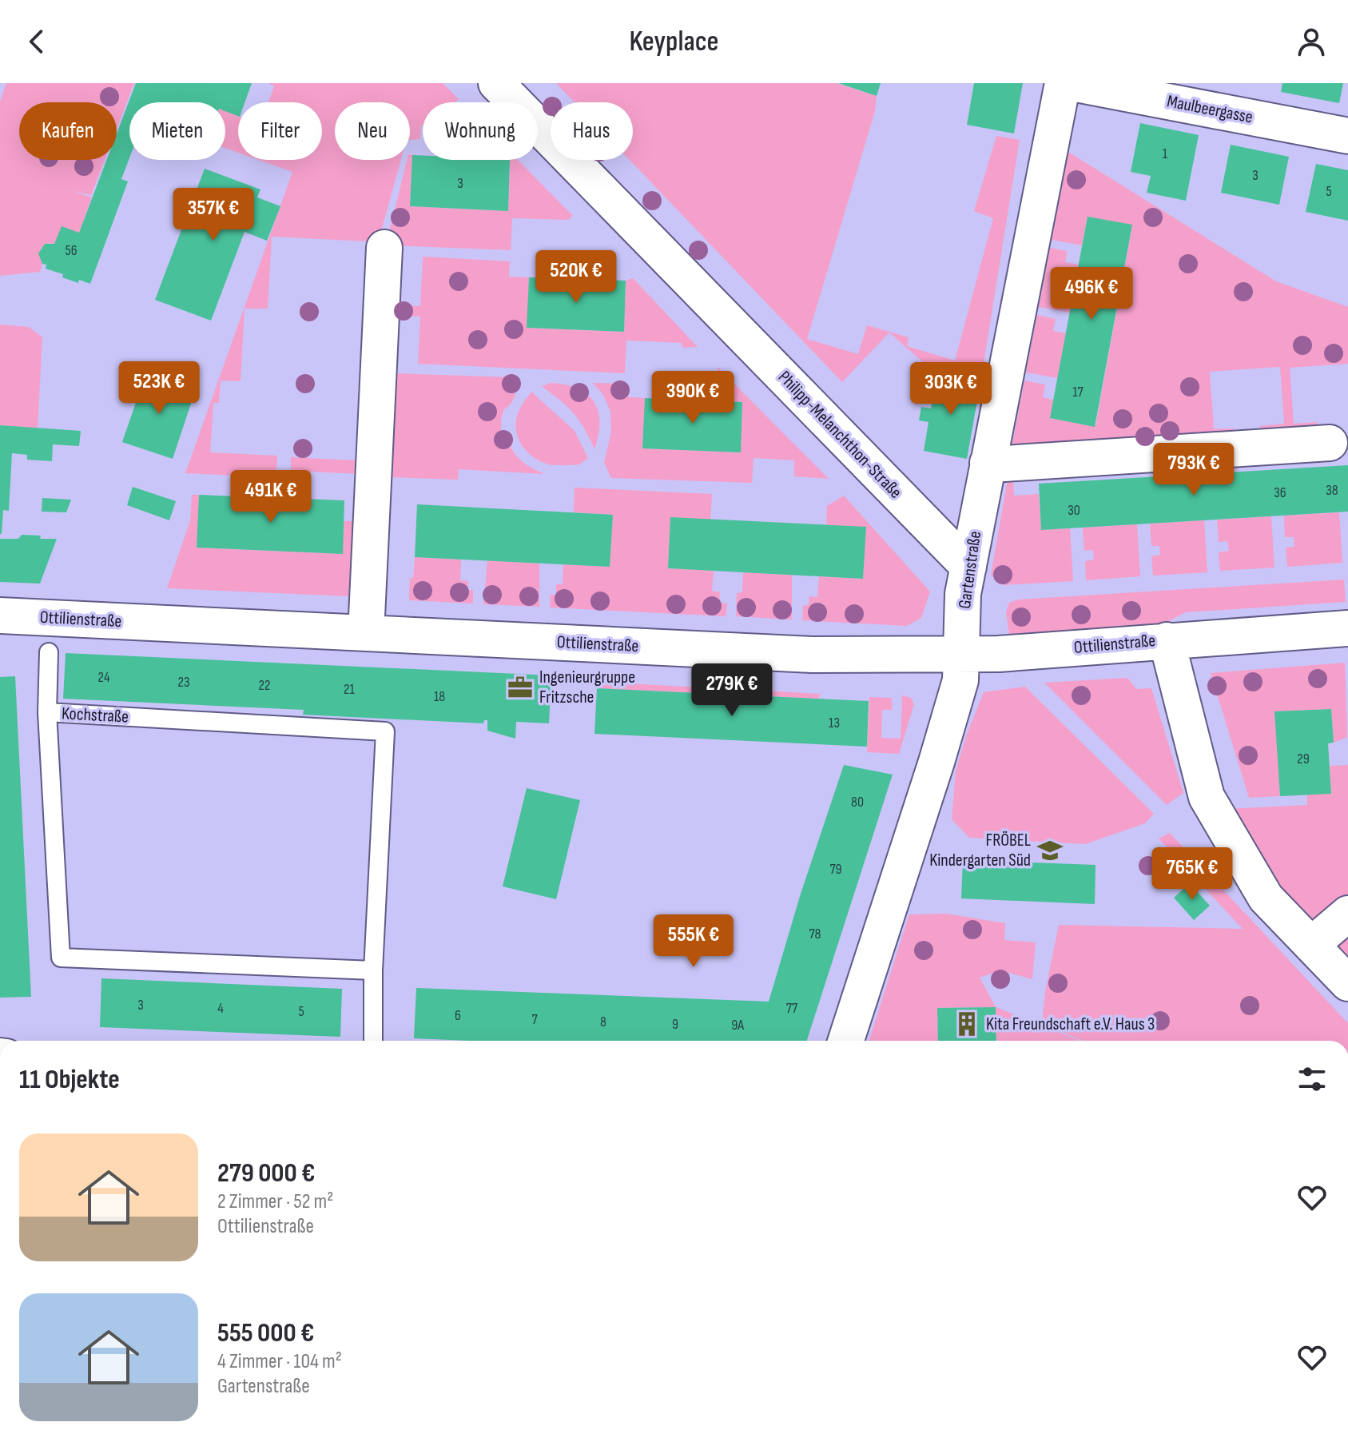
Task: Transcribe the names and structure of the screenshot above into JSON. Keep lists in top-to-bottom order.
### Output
{
  "streets": {
    "street": [
      "Maulbeergasse",
      "Philipp-Melanchthon-Straße",
      "Gartenstraße",
      "Ottilienstraße"
    ],
    "lane": ["Kochstraße"]
  },
  "crossings": [
    ["Philipp-Melanchthon-Straße", "Gartenstraße"],
    ["Gartenstraße", "Ottilienstraße"]
  ],
  "places": {
    "office": ["Ingenieurgruppe Fritzsche"],
    "school or university": ["FRÖBEL Kindergarten Süd"],
    "building": ["Kita Freundschaft e.V. Haus 3"]
  },
  "house_numbers": [
    "1",
    "3",
    "3",
    "5",
    "56",
    "17",
    "38",
    "36",
    "30",
    "24",
    "23",
    "22",
    "21",
    "18",
    "13",
    "29",
    "80",
    "79",
    "78",
    "3",
    "4",
    "77",
    "5",
    "6",
    "7",
    "8",
    "9",
    "9A"
  ],
  "page": {
    "header": "Keyplace",
    "chip": [
      "Kaufen",
      "Mieten",
      "Filter",
      "Neu",
      "Wohnung",
      "Haus"
    ],
    "price": [
      "357K €",
      "520K €",
      "496K €",
      "523K €",
      "303K €",
      "390K €",
      "793K €",
      "491K €",
      "279K €",
      "765K €",
      "555K €"
    ],
    "heading": "11 Objekte",
    "list": [
      {
        "name": "279 000 €",
        "note": "2 Zimmer · 52 m² · Ottilienstraße"
      },
      {
        "name": "555 000 €",
        "note": "4 Zimmer · 104 m² · Gartenstraße"
      }
    ]
  }
}
